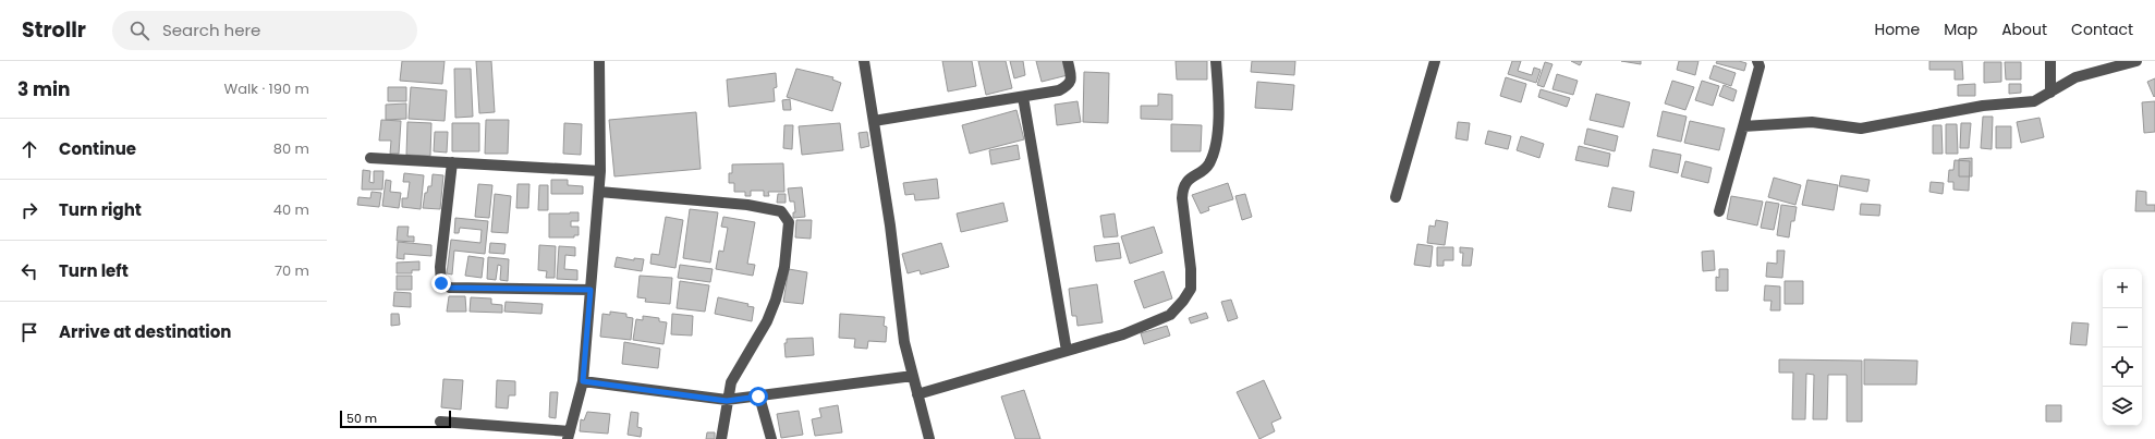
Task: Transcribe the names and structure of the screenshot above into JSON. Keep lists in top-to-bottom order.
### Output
{
  "scale_bar": "50 m",
  "page": {
    "header": "Strollr",
    "search": "Search here",
    "nav": [
      "Home",
      "Map",
      "About",
      "Contact"
    ],
    "heading": ["3 min", "Walk · 190 m"],
    "list": [
      ["Continue", "80 m"],
      ["Turn right", "40 m"],
      ["Turn left", "70 m"],
      "Arrive at destination"
    ],
    "map_buttons": ["+", "−"],
    "scale": "50 m"
  }
}
